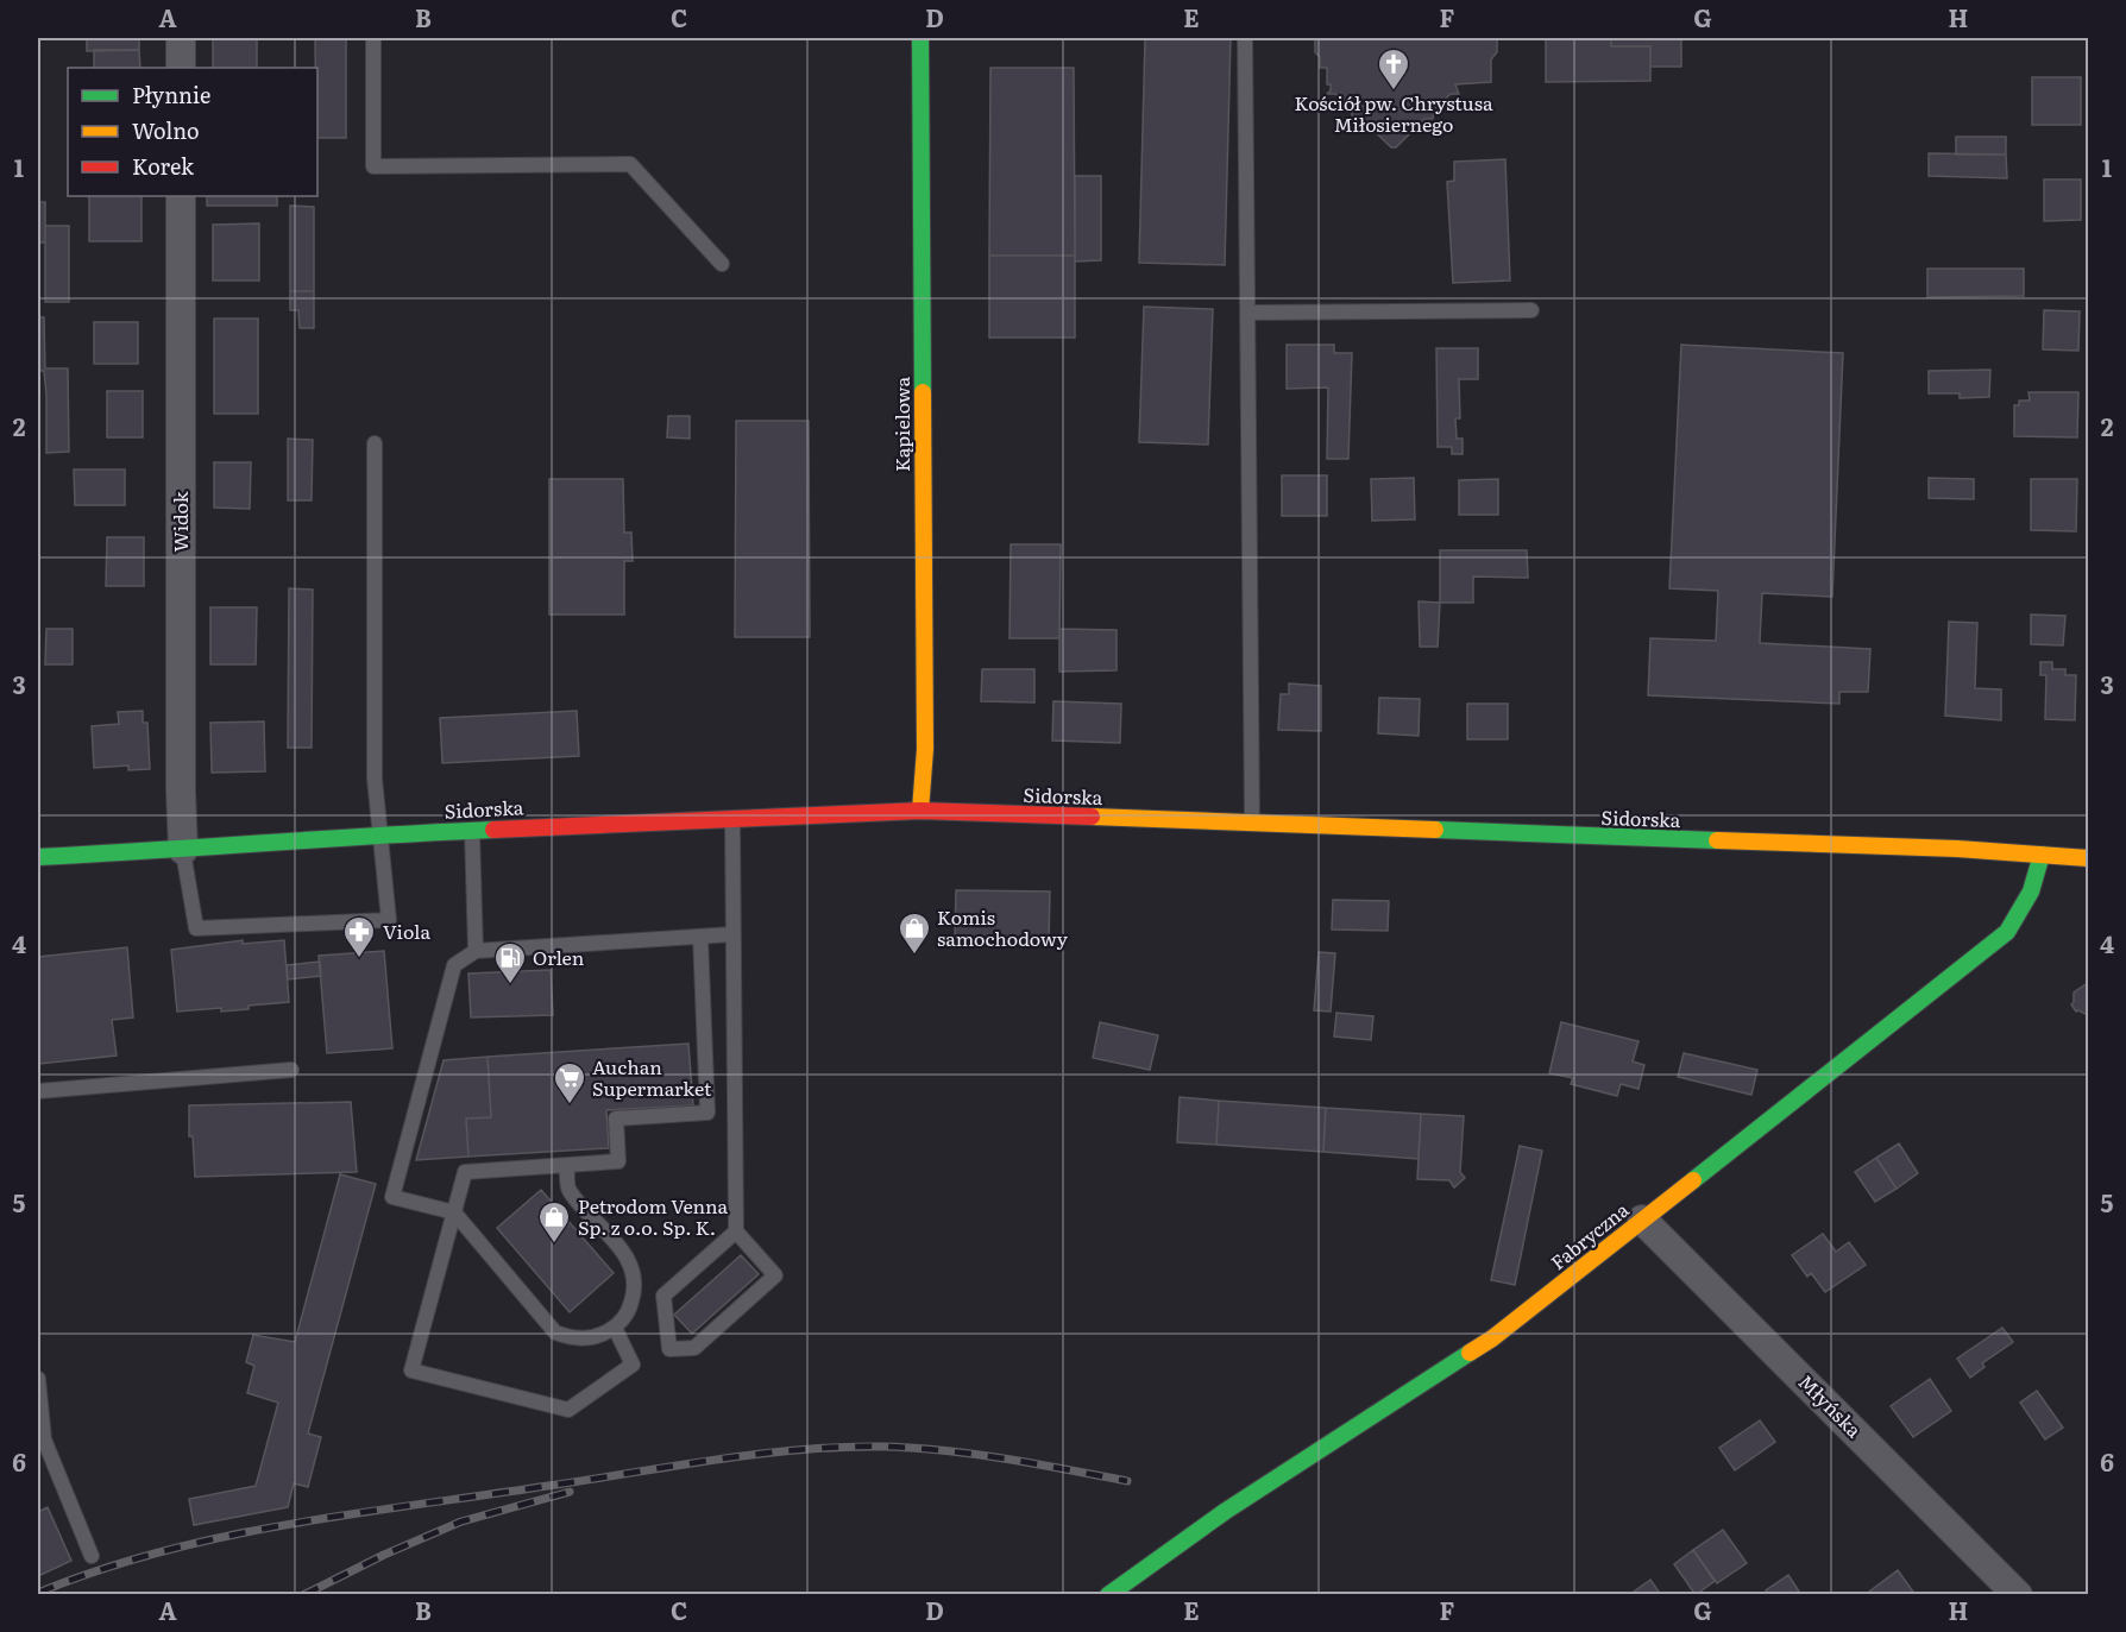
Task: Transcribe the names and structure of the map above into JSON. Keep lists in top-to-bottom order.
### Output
{
  "streets": {
    "street": [
      "Kąpielowa",
      "Widok",
      "Sidorska",
      "Fabryczna",
      "Młyńska"
    ]
  },
  "crossings": [
    ["Kąpielowa", "Sidorska"],
    ["Widok", "Sidorska"],
    ["Sidorska", "Fabryczna"],
    ["Fabryczna", "Młyńska"]
  ],
  "places": {
    "church": ["Kościół pw. Chrystusa Miłosiernego"],
    "shop": ["Komis samochodowy", "Petrodom Venna Sp. z o.o. Sp. K."],
    "pharmacy": ["Viola"],
    "fuel station": ["Orlen"],
    "supermarket": ["Auchan Supermarket"]
  },
  "legend": ["Płynnie", "Wolno", "Korek"],
  "grid": {
    "columns": [
      "A",
      "B",
      "C",
      "D",
      "E",
      "F",
      "G",
      "H"
    ],
    "rows": [
      "1",
      "2",
      "3",
      "4",
      "5",
      "6"
    ]
  }
}
